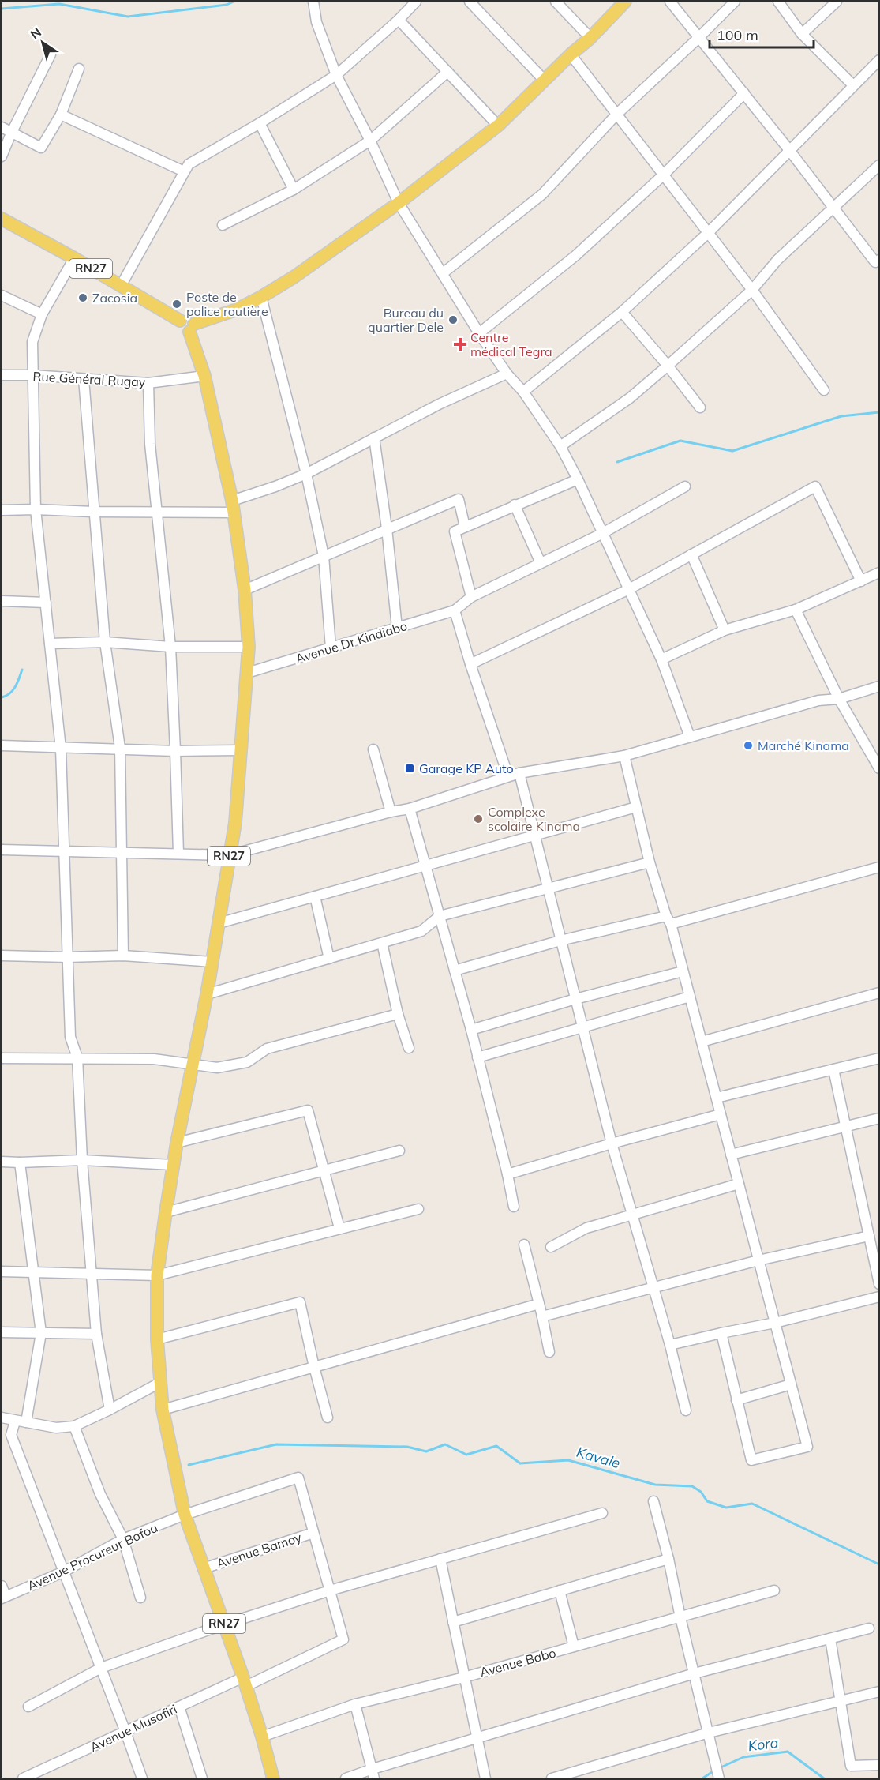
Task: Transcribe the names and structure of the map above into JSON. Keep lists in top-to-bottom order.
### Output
{
  "streets": {
    "main road": ["RN27"],
    "street": [
      "Rue Général Rugay",
      "Avenue Dr Kindiabo",
      "Avenue Bamoy",
      "Avenue Procureur Bafoa",
      "Avenue Babo",
      "Avenue Musafiri"
    ]
  },
  "crossings": [
    ["RN27", "Rue Général Rugay"],
    ["RN27", "Avenue Dr Kindiabo"],
    ["RN27", "Avenue Bamoy"],
    ["RN27", "Avenue Procureur Bafoa"],
    ["RN27", "Avenue Babo"],
    ["RN27", "Avenue Musafiri"],
    ["Avenue Bamoy", "Avenue Procureur Bafoa"]
  ],
  "water": ["Kavale", "Kora"],
  "places": {
    "other": [
      "Zacosia",
      "Poste de police routière",
      "Bureau du quartier Dele",
      "Marché Kinama",
      "Complexe scolaire Kinama"
    ],
    "health": ["Centre médical Tegra"],
    "transit": ["Garage KP Auto"]
  },
  "scale_bar": "100 m",
  "north": "top left"
}
